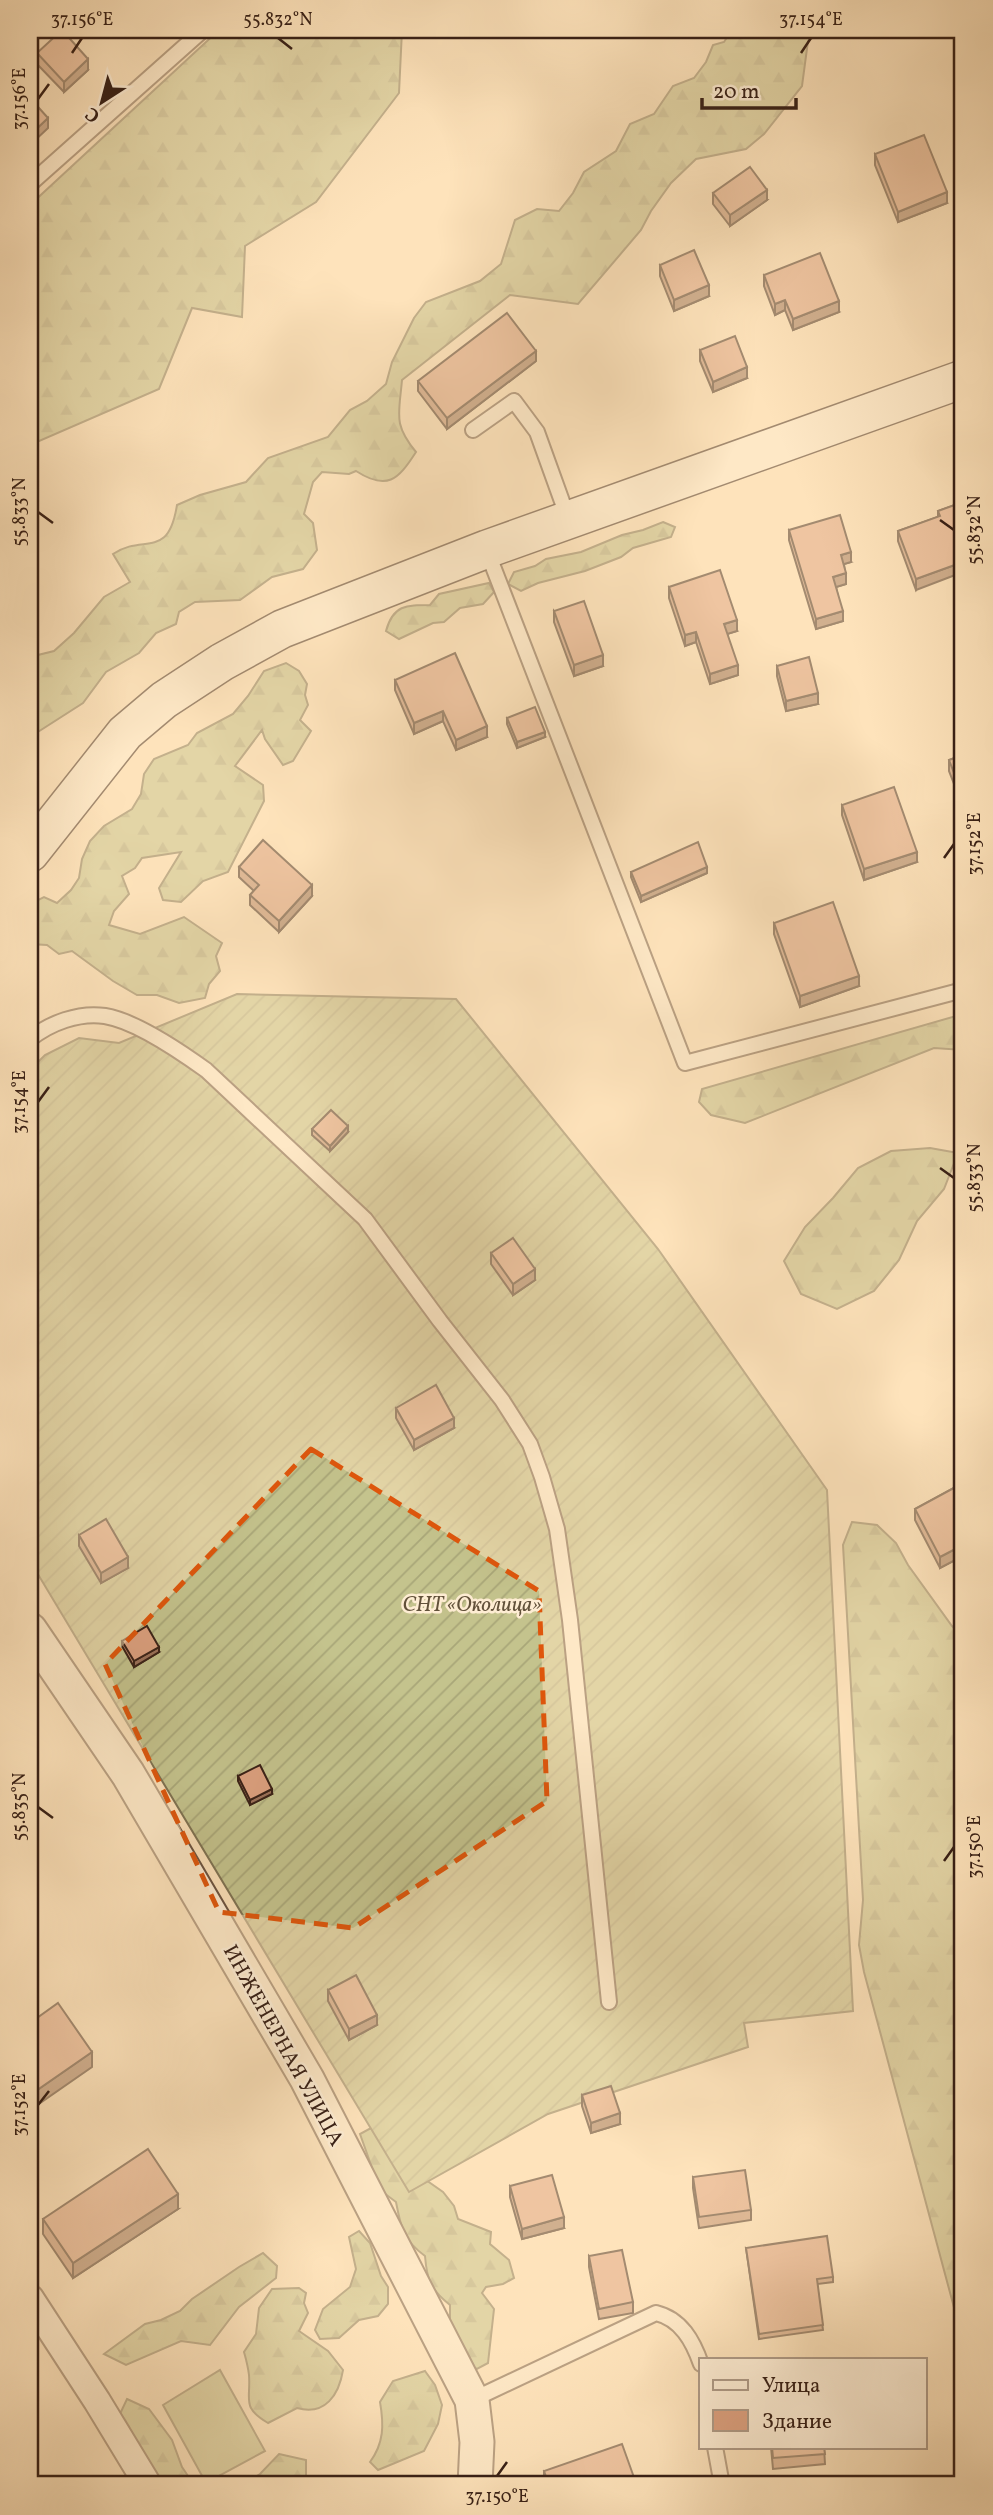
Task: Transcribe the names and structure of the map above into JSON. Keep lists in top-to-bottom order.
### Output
{
  "streets": {
    "street": ["ИНЖЕНЕРНАЯ УЛИЦА"]
  },
  "parks": ["СНТ «Околица»"],
  "legend": ["Улица", "Здание"],
  "scale_bar": "20 m",
  "north": "bottom left",
  "coordinates": [
    "37.156°E",
    "55.832°N",
    "37.154°E",
    "55.833°N",
    "37.152°E",
    "55.835°N",
    "37.150°E"
  ]
}
